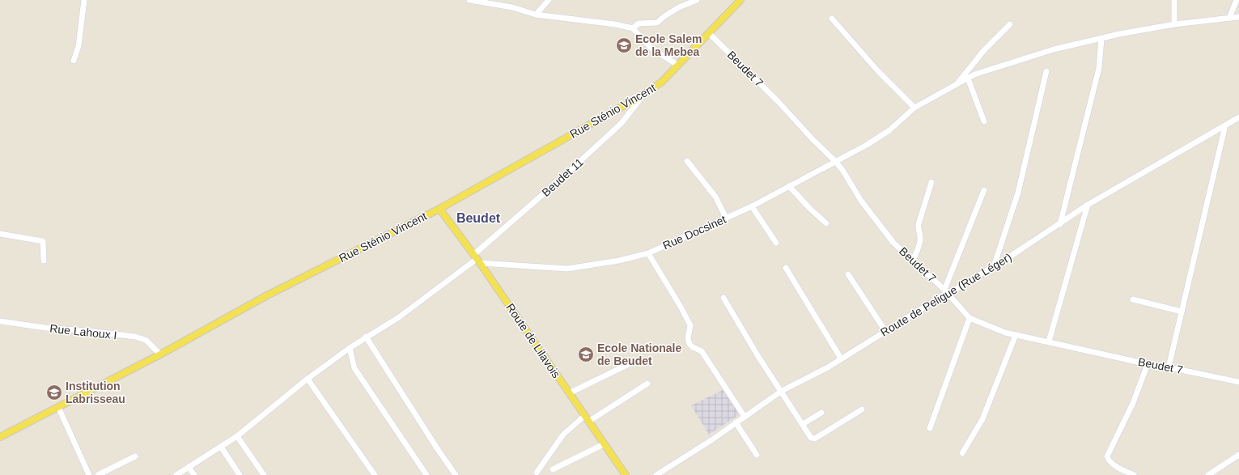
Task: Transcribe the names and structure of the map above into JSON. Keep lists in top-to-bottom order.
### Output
{
  "streets": {
    "main road": ["Rue Sténio Vincent", "Route de Lilavois"],
    "street": [
      "Beudet 7",
      "Beudet 11",
      "Rue Docsinet",
      "Route de Peligue (Rue Léger)",
      "Rue Lahoux I"
    ]
  },
  "crossings": [
    ["Beudet 7", "Rue Sténio Vincent"],
    ["Beudet 7", "Rue Docsinet"],
    ["Beudet 7", "Route de Peligue (Rue Léger)"],
    ["Rue Sténio Vincent", "Beudet 11"],
    ["Rue Sténio Vincent", "Rue Lahoux I"],
    ["Rue Sténio Vincent", "Route de Lilavois"],
    ["Beudet 11", "Rue Docsinet"],
    ["Beudet 11", "Route de Lilavois"],
    ["Rue Docsinet", "Route de Lilavois"]
  ],
  "districts": ["Beudet"],
  "places": {
    "school or university": ["Ecole Salem de la Mebea", "Ecole Nationale de Beudet", "Institution Labrisseau"]
  }
}
